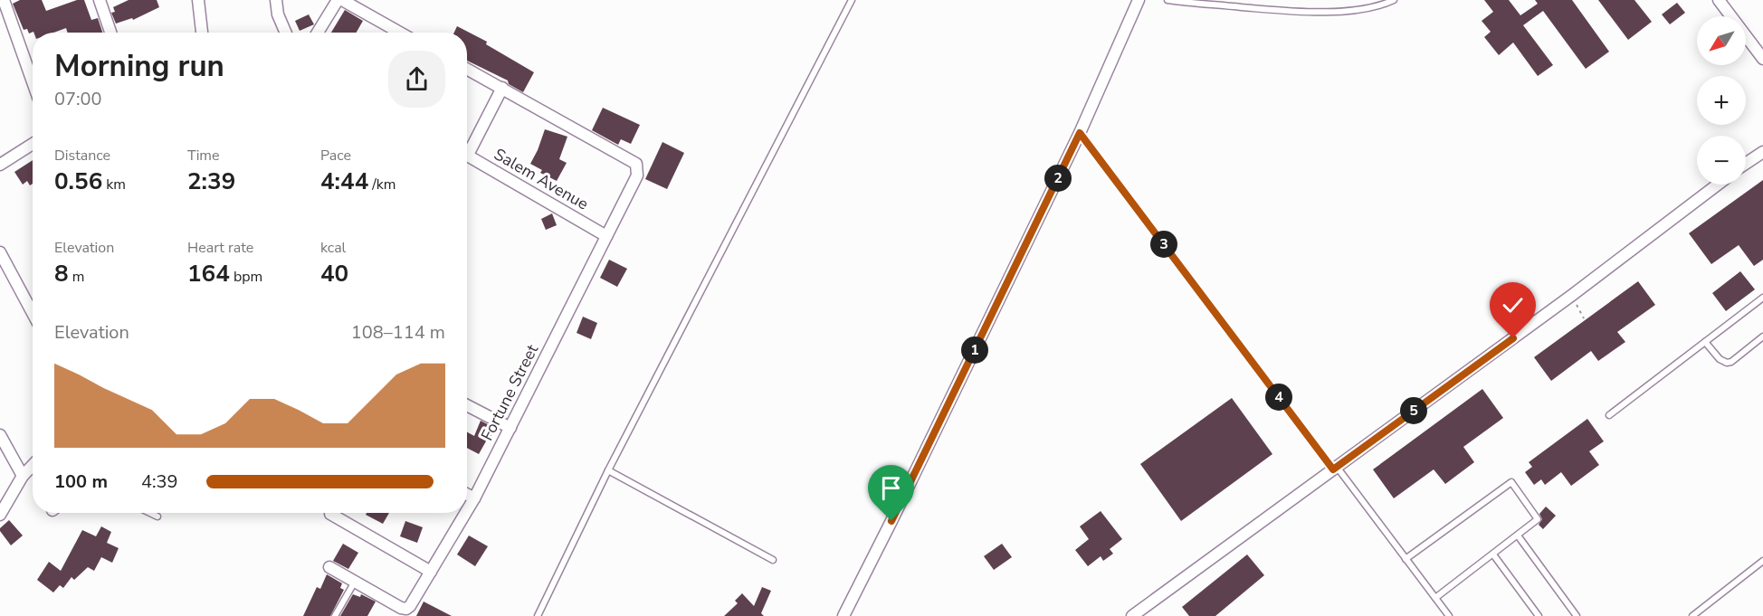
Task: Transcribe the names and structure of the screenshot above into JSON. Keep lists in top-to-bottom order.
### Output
{
  "streets": {
    "street": ["Salem Avenue", "Fortune Street"]
  },
  "crossings": [
    ["Salem Avenue", "Fortune Street"]
  ],
  "north": "bottom left",
  "page": {
    "map_buttons": ["+", "−"],
    "heading": ["Morning run", "07:00"],
    "stats": [
      ["Distance", "0.56 km"],
      ["Time", "2:39"],
      ["Pace", "4:44 /km"],
      ["Elevation", "8 m"],
      ["Heart rate", "164 bpm"],
      ["kcal", "40"]
    ],
    "pins": [
      "2",
      "3",
      "1",
      "4",
      "5"
    ],
    "chart": ["Elevation", "108–114 m"],
    "list": [
      {
        "name": "100 m",
        "note": "4:39"
      }
    ]
  }
}
